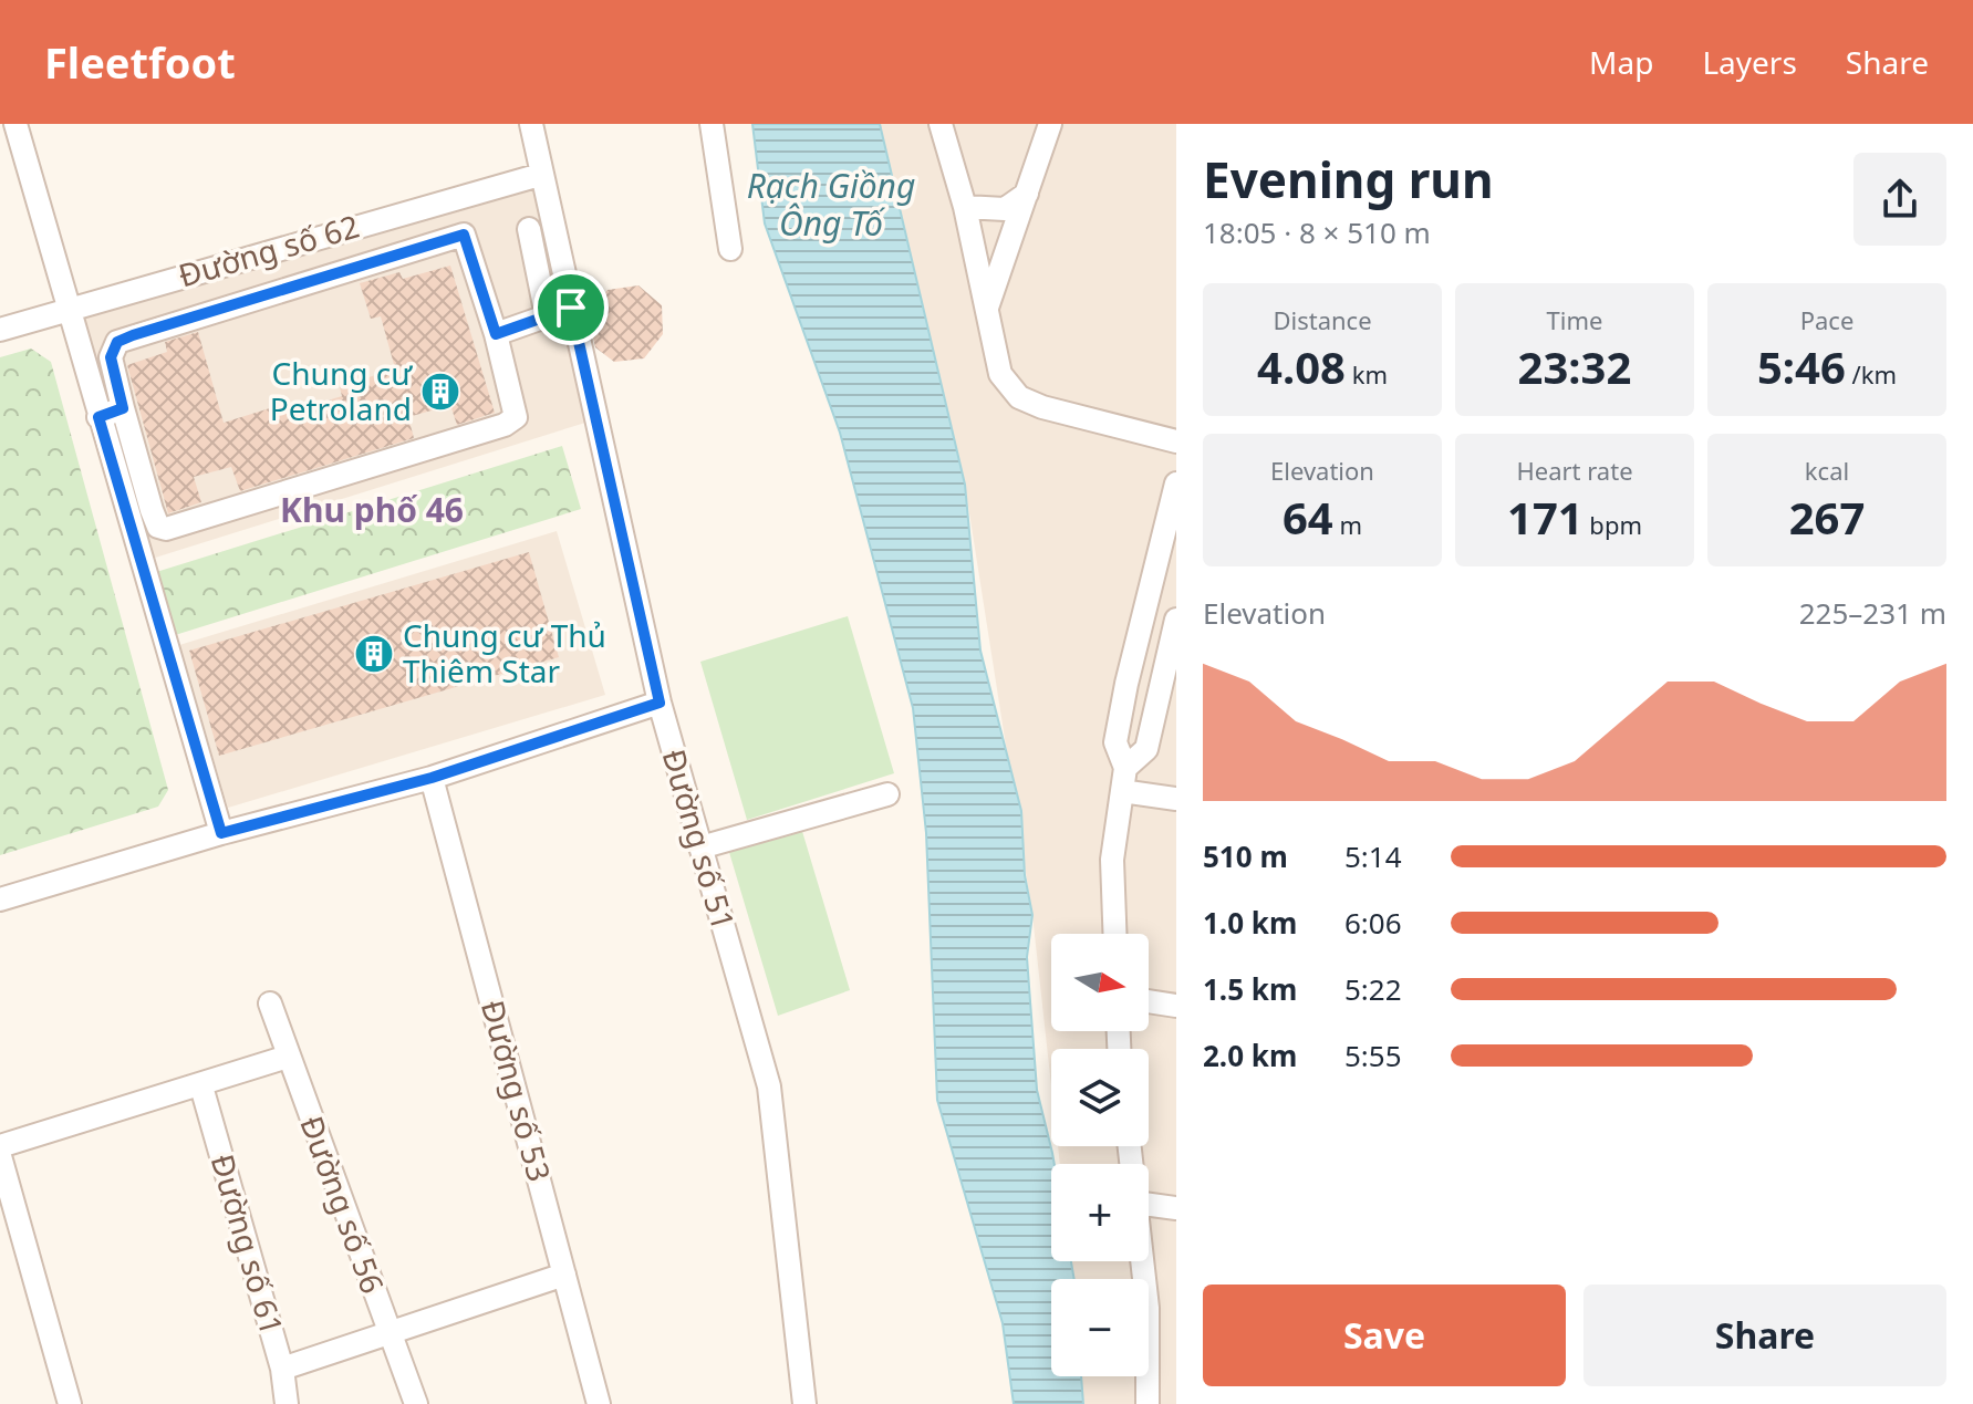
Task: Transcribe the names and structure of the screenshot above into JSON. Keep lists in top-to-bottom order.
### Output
{
  "streets": {
    "street": [
      "Đường số 62",
      "Đường số 51",
      "Đường số 53",
      "Đường số 56",
      "Đường số 61"
    ]
  },
  "crossings": [
    ["Đường số 62", "Đường số 51"]
  ],
  "districts": ["Khu phố 46"],
  "water": ["Rạch Giồng Ông Tố"],
  "places": {
    "building": ["Chung cư Petroland", "Chung cư Thủ Thiêm Star"]
  },
  "north": "right",
  "page": {
    "header": "Fleetfoot",
    "nav": ["Map", "Layers", "Share"],
    "heading": ["Evening run", "18:05 · 8 × 510 m"],
    "stats": [
      ["Distance", "4.08 km"],
      ["Time", "23:32"],
      ["Pace", "5:46 /km"],
      ["Elevation", "64 m"],
      ["Heart rate", "171 bpm"],
      ["kcal", "267"]
    ],
    "chart": ["Elevation", "225–231 m"],
    "list": [
      {
        "name": "510 m",
        "note": "5:14"
      },
      {
        "name": "1.0 km",
        "note": "6:06"
      },
      {
        "name": "1.5 km",
        "note": "5:22"
      },
      {
        "name": "2.0 km",
        "note": "5:55"
      }
    ],
    "map_buttons": ["+", "−"],
    "buttons": ["Save", "Share"]
  }
}
